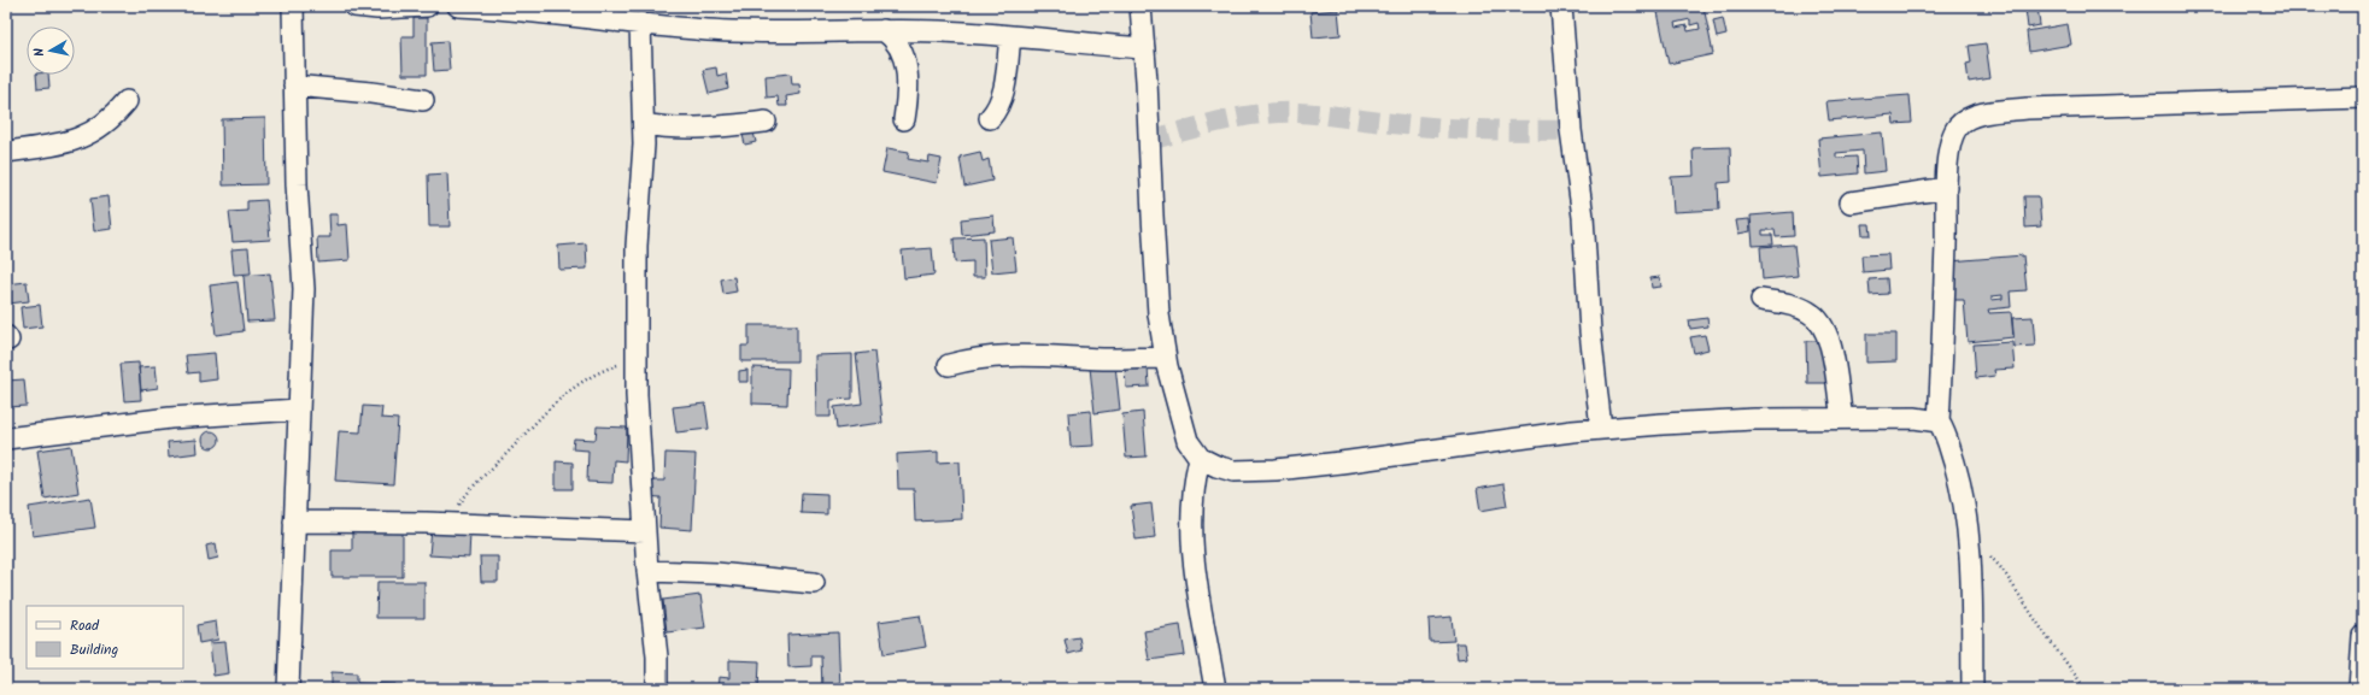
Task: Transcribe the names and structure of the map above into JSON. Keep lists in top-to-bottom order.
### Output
{
  "legend": ["Road", "Building"],
  "north": "left"
}
